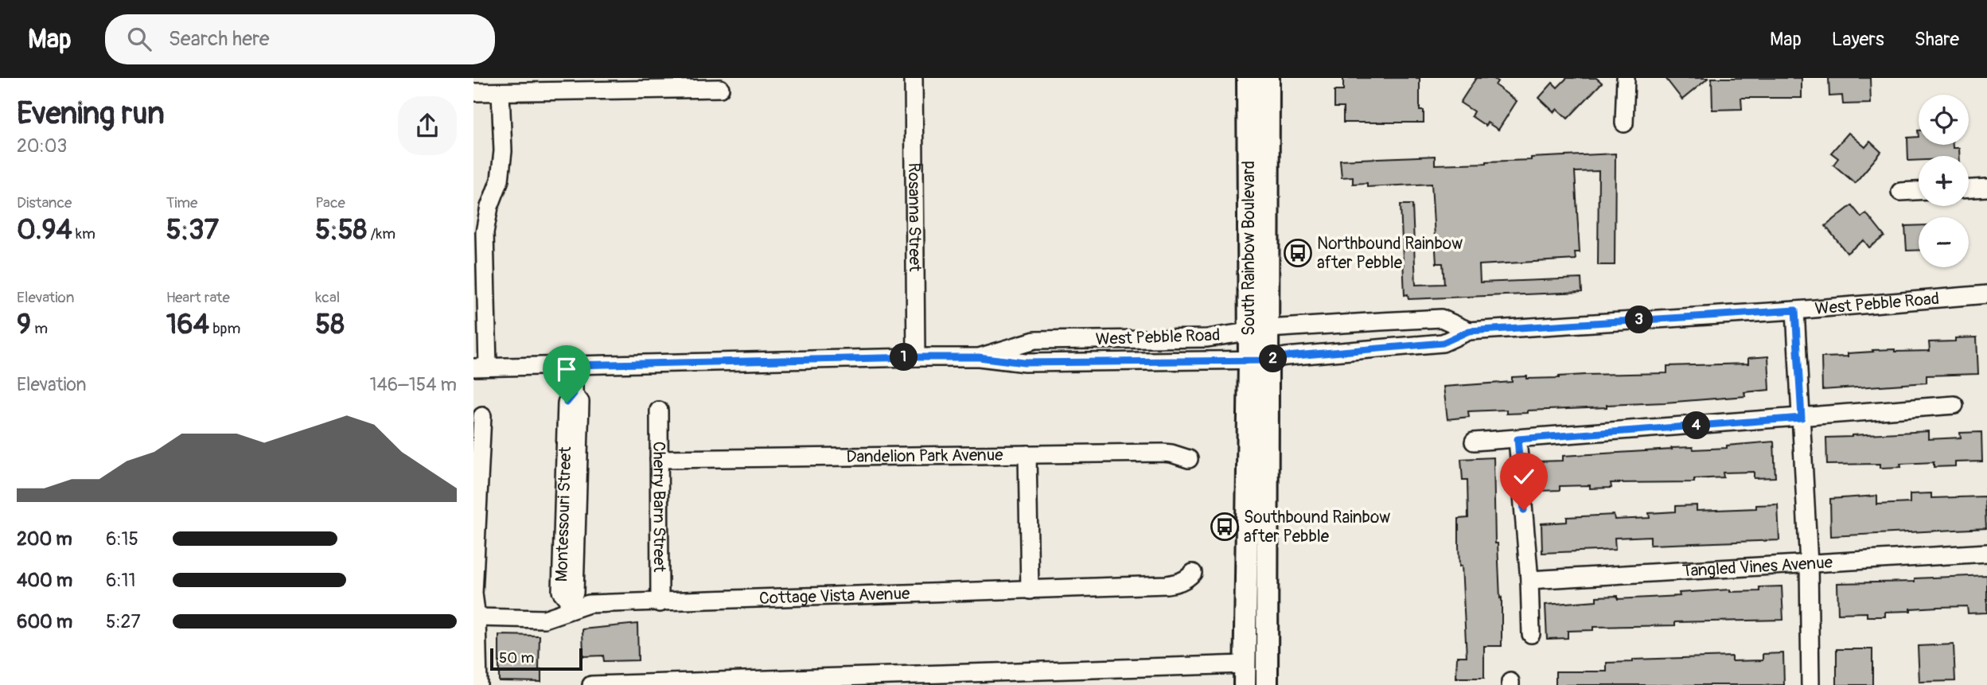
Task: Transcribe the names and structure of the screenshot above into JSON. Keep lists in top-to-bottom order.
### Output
{
  "streets": {
    "main road": ["South Rainbow Boulevard"],
    "street": [
      "Rosanna Street",
      "West Pebble Road",
      "Dandelion Park Avenue",
      "Cherry Barn Street",
      "Montessouri Street",
      "Tangled Vines Avenue",
      "Cottage Vista Avenue"
    ]
  },
  "crossings": [
    ["Rosanna Street", "West Pebble Road"],
    ["South Rainbow Boulevard", "West Pebble Road"],
    ["West Pebble Road", "Montessouri Street"],
    ["Dandelion Park Avenue", "Cherry Barn Street"],
    ["Cherry Barn Street", "Cottage Vista Avenue"],
    ["Montessouri Street", "Cottage Vista Avenue"]
  ],
  "places": {
    "bus stop": ["Northbound Rainbow after Pebble", "Southbound Rainbow after Pebble"]
  },
  "scale_bar": "50 m",
  "page": {
    "header": "Map",
    "search": "Search here",
    "nav": ["Map", "Layers", "Share"],
    "heading": ["Evening run", "20:03"],
    "map_buttons": ["+", "−"],
    "stats": [
      ["Distance", "0.94 km"],
      ["Time", "5:37"],
      ["Pace", "5:58 /km"],
      ["Elevation", "9 m"],
      ["Heart rate", "164 bpm"],
      ["kcal", "58"]
    ],
    "pins": [
      "3",
      "1",
      "2",
      "4"
    ],
    "chart": ["Elevation", "146–154 m"],
    "list": [
      {
        "name": "200 m",
        "note": "6:15"
      },
      {
        "name": "400 m",
        "note": "6:11"
      },
      {
        "name": "600 m",
        "note": "5:27"
      }
    ],
    "scale": "50 m"
  }
}
